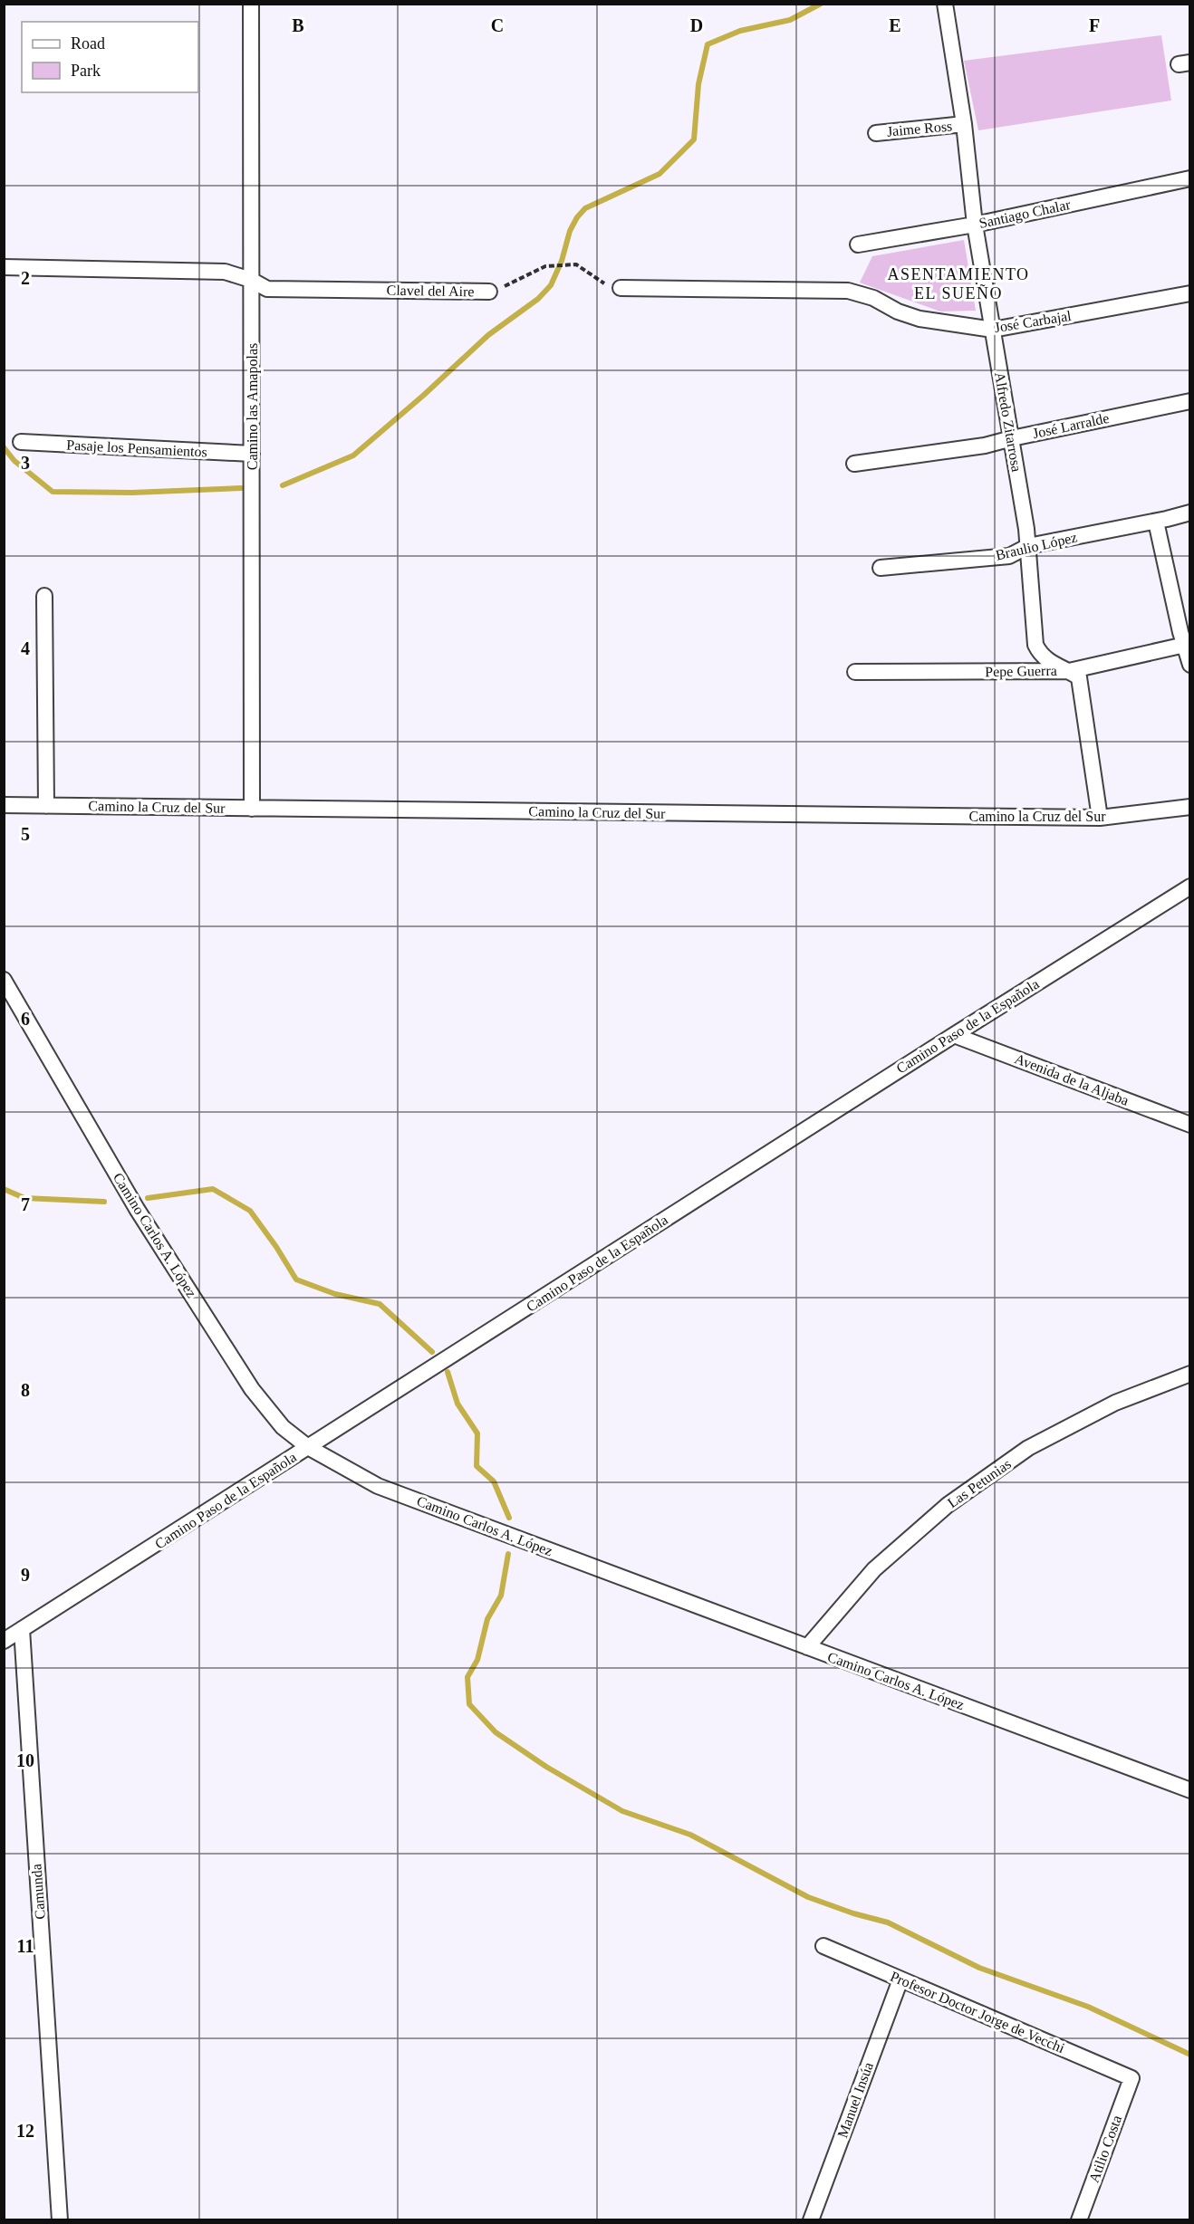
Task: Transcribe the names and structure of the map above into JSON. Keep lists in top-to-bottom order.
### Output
{
  "streets": {
    "street": [
      "Jaime Ross",
      "Santiago Chalar",
      "Clavel del Aire",
      "José Carbajal",
      "Camino las Amapolas",
      "Alfredo Zitarrosa",
      "José Larralde",
      "Pasaje los Pensamientos",
      "Braulio López",
      "Pepe Guerra",
      "Camino la Cruz del Sur",
      "Camino Paso de la Española",
      "Avenida de la Aljaba",
      "Camino Carlos A. López",
      "Las Petunias",
      "Camunda",
      "Profesor Doctor Jorge de Vecchi",
      "Manuel Insúa",
      "Atilio Costa"
    ]
  },
  "crossings": [
    ["Jaime Ross", "Alfredo Zitarrosa"],
    ["Santiago Chalar", "Alfredo Zitarrosa"],
    ["Clavel del Aire", "José Carbajal"],
    ["Clavel del Aire", "Camino las Amapolas"],
    ["José Carbajal", "Alfredo Zitarrosa"],
    ["Camino las Amapolas", "Pasaje los Pensamientos"],
    ["Camino las Amapolas", "Camino la Cruz del Sur"],
    ["Alfredo Zitarrosa", "José Larralde"],
    ["Alfredo Zitarrosa", "Braulio López"],
    ["Alfredo Zitarrosa", "Pepe Guerra"],
    ["Camino Paso de la Española", "Avenida de la Aljaba"],
    ["Camino Paso de la Española", "Camino Carlos A. López"],
    ["Camino Paso de la Española", "Camunda"],
    ["Camino Carlos A. López", "Las Petunias"],
    ["Profesor Doctor Jorge de Vecchi", "Manuel Insúa"],
    ["Profesor Doctor Jorge de Vecchi", "Atilio Costa"]
  ],
  "districts": ["ASENTAMIENTO EL SUEÑO"],
  "legend": ["Road", "Park"],
  "grid": {
    "columns": [
      "B",
      "C",
      "D",
      "E",
      "F"
    ],
    "rows": [
      "2",
      "3",
      "4",
      "5",
      "6",
      "7",
      "8",
      "9",
      "10",
      "11",
      "12"
    ]
  }
}
